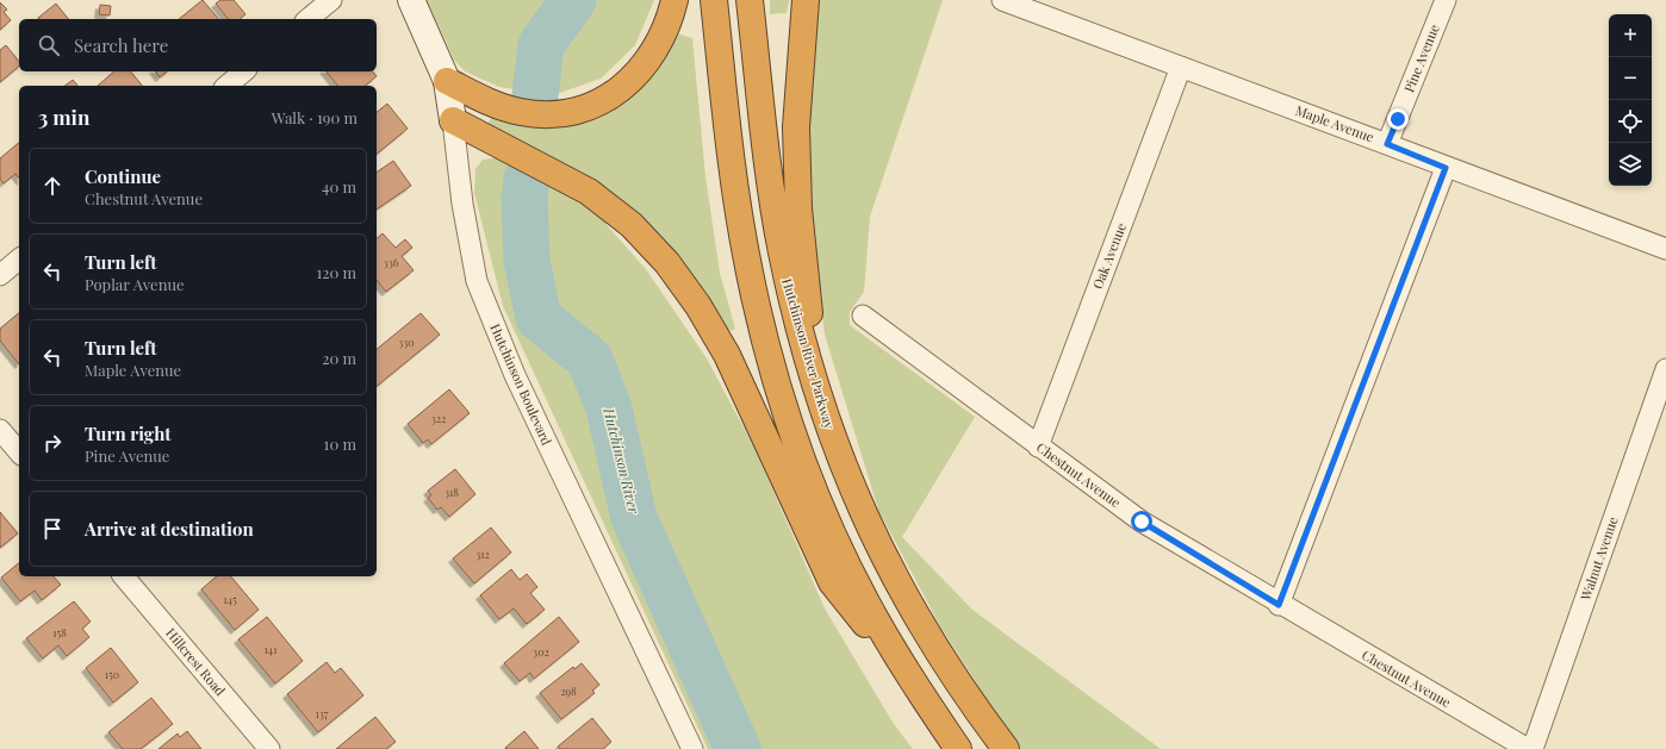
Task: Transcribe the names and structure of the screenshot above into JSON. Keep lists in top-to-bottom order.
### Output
{
  "streets": {
    "highway": ["Hutchinson River Parkway"],
    "street": [
      "Pine Avenue",
      "Maple Avenue",
      "Oak Avenue",
      "Hutchinson Boulevard",
      "Chestnut Avenue",
      "Walnut Avenue",
      "Hillcrest Road"
    ]
  },
  "crossings": [
    ["Pine Avenue", "Maple Avenue"],
    ["Maple Avenue", "Oak Avenue"],
    ["Oak Avenue", "Chestnut Avenue"]
  ],
  "water": ["Hutchinson River"],
  "house_numbers": [
    "336",
    "330",
    "322",
    "318",
    "312",
    "145",
    "158",
    "141",
    "302",
    "150",
    "298",
    "137"
  ],
  "page": {
    "map_buttons": ["+", "−"],
    "search": "Search here",
    "heading": ["3 min", "Walk · 190 m"],
    "list": [
      ["Continue", "Chestnut Avenue", "40 m"],
      ["Turn left", "Poplar Avenue", "120 m"],
      ["Turn left", "Maple Avenue", "20 m"],
      ["Turn right", "Pine Avenue", "10 m"],
      "Arrive at destination"
    ]
  }
}
